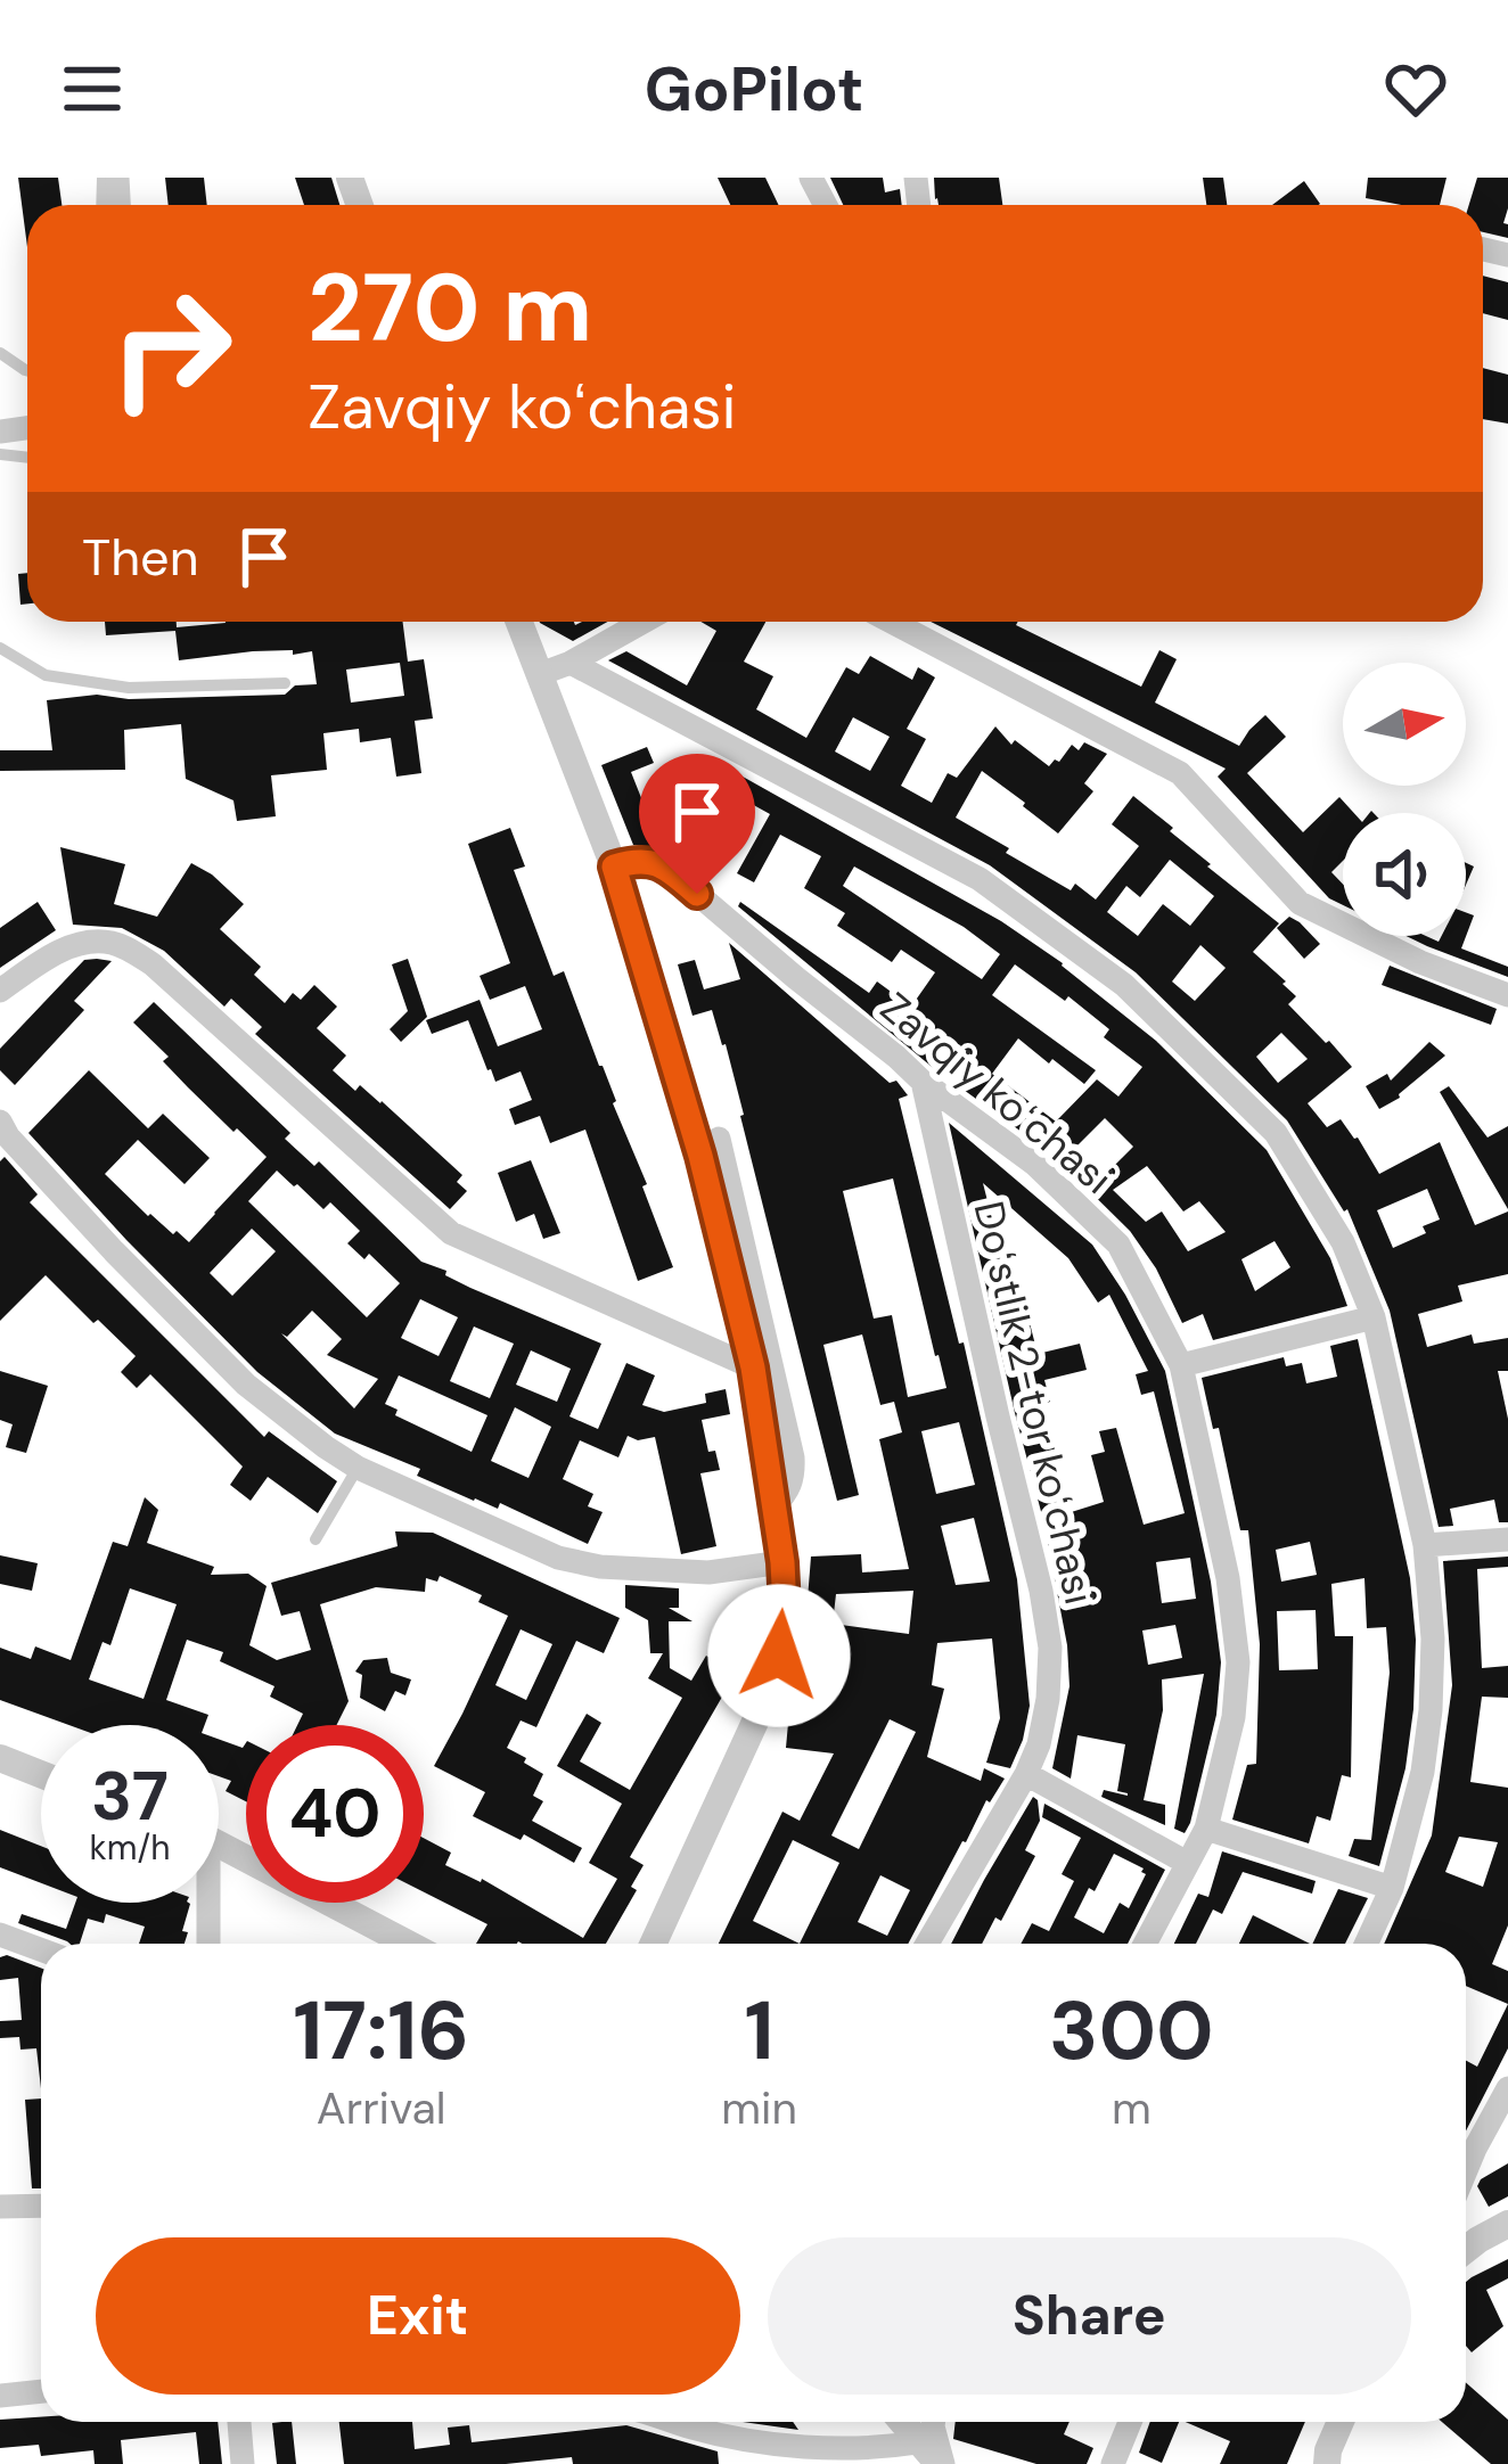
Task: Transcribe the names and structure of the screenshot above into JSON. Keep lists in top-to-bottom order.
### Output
{
  "streets": {
    "street": ["Zavqiy koʻchasi", "Doʻstlik 2-tor koʻchasi"]
  },
  "crossings": [
    ["Zavqiy koʻchasi", "Doʻstlik 2-tor koʻchasi"]
  ],
  "north": "right",
  "page": {
    "header": "GoPilot",
    "turn": ["270 m", "Zavqiy koʻchasi"],
    "then": "Then",
    "speed": "37 km/h",
    "limit": "40",
    "eta": [
      "17:16",
      "Arrival",
      "1",
      "min",
      "300",
      "m"
    ],
    "buttons": ["Exit", "Share"]
  }
}
